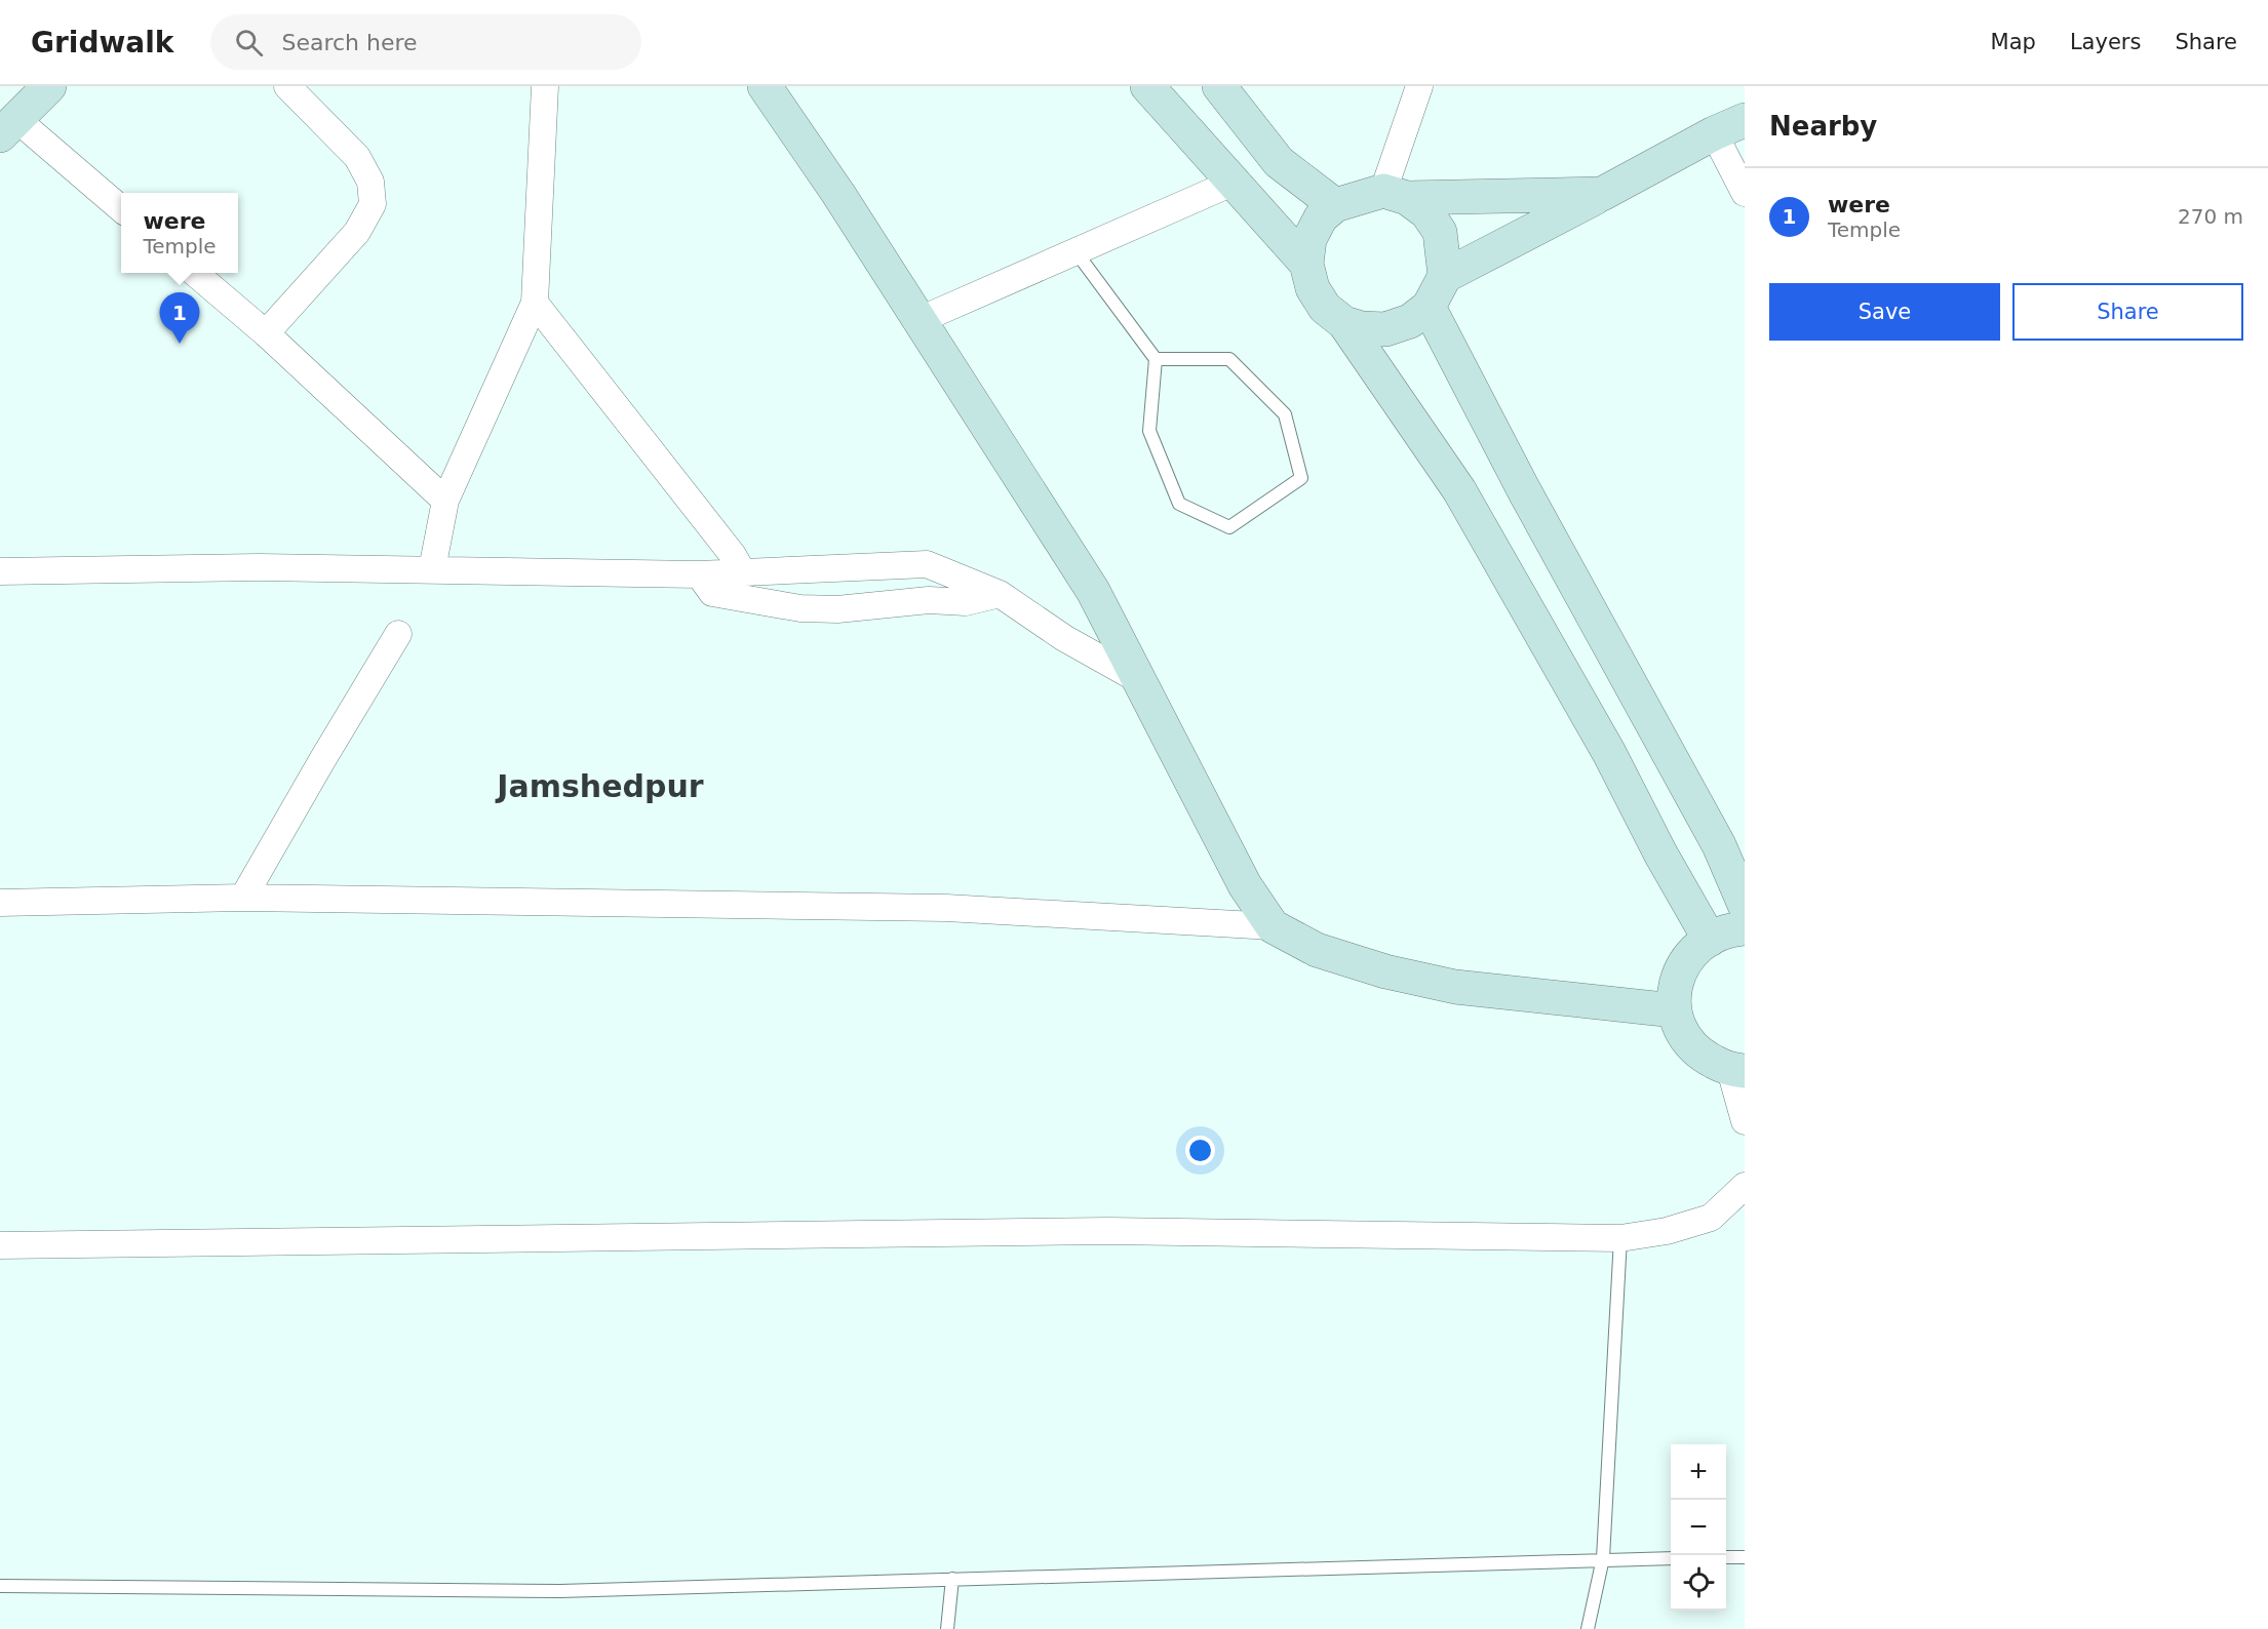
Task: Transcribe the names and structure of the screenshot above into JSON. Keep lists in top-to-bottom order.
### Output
{
  "districts": ["Jamshedpur"],
  "page": {
    "header": "Gridwalk",
    "search": "Search here",
    "nav": ["Map", "Layers", "Share"],
    "heading": "Nearby",
    "list": [
      {
        "mark": "1",
        "name": "were",
        "note": "Temple",
        "value": "270 m"
      }
    ],
    "popup": ["were", "Temple"],
    "buttons": ["Save", "Share"],
    "pins": "1",
    "map_buttons": ["+", "−"]
  }
}
